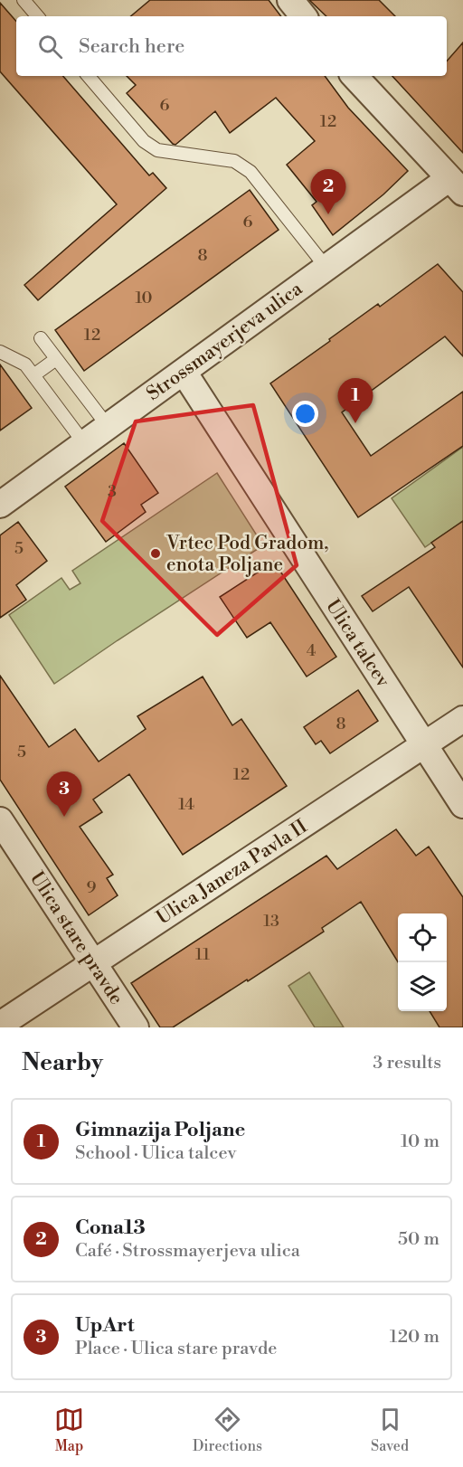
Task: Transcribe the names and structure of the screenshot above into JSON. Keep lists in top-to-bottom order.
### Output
{
  "streets": {
    "street": [
      "Strossmayerjeva ulica",
      "Ulica talcev",
      "Ulica Janeza Pavla II",
      "Ulica stare pravde"
    ]
  },
  "crossings": [
    ["Strossmayerjeva ulica", "Ulica talcev"],
    ["Ulica talcev", "Ulica Janeza Pavla II"],
    ["Ulica Janeza Pavla II", "Ulica stare pravde"]
  ],
  "places": ["Vrtec Pod Gradom, enota Poljane"],
  "house_numbers": [
    "6",
    "12",
    "6",
    "8",
    "10",
    "12",
    "3",
    "5",
    "4",
    "8",
    "5",
    "12",
    "14",
    "9",
    "13",
    "11"
  ],
  "page": {
    "search": "Search here",
    "pins": ["2", "1", "3"],
    "heading": ["Nearby", "3 results"],
    "list": [
      {
        "mark": "1",
        "name": "Gimnazija Poljane",
        "note": "School · Ulica talcev",
        "value": "10 m"
      },
      {
        "mark": "2",
        "name": "Cona13",
        "note": "Café · Strossmayerjeva ulica",
        "value": "50 m"
      },
      {
        "mark": "3",
        "name": "UpArt",
        "note": "Place · Ulica stare pravde",
        "value": "120 m"
      }
    ],
    "nav": ["Map", "Directions", "Saved"]
  }
}
